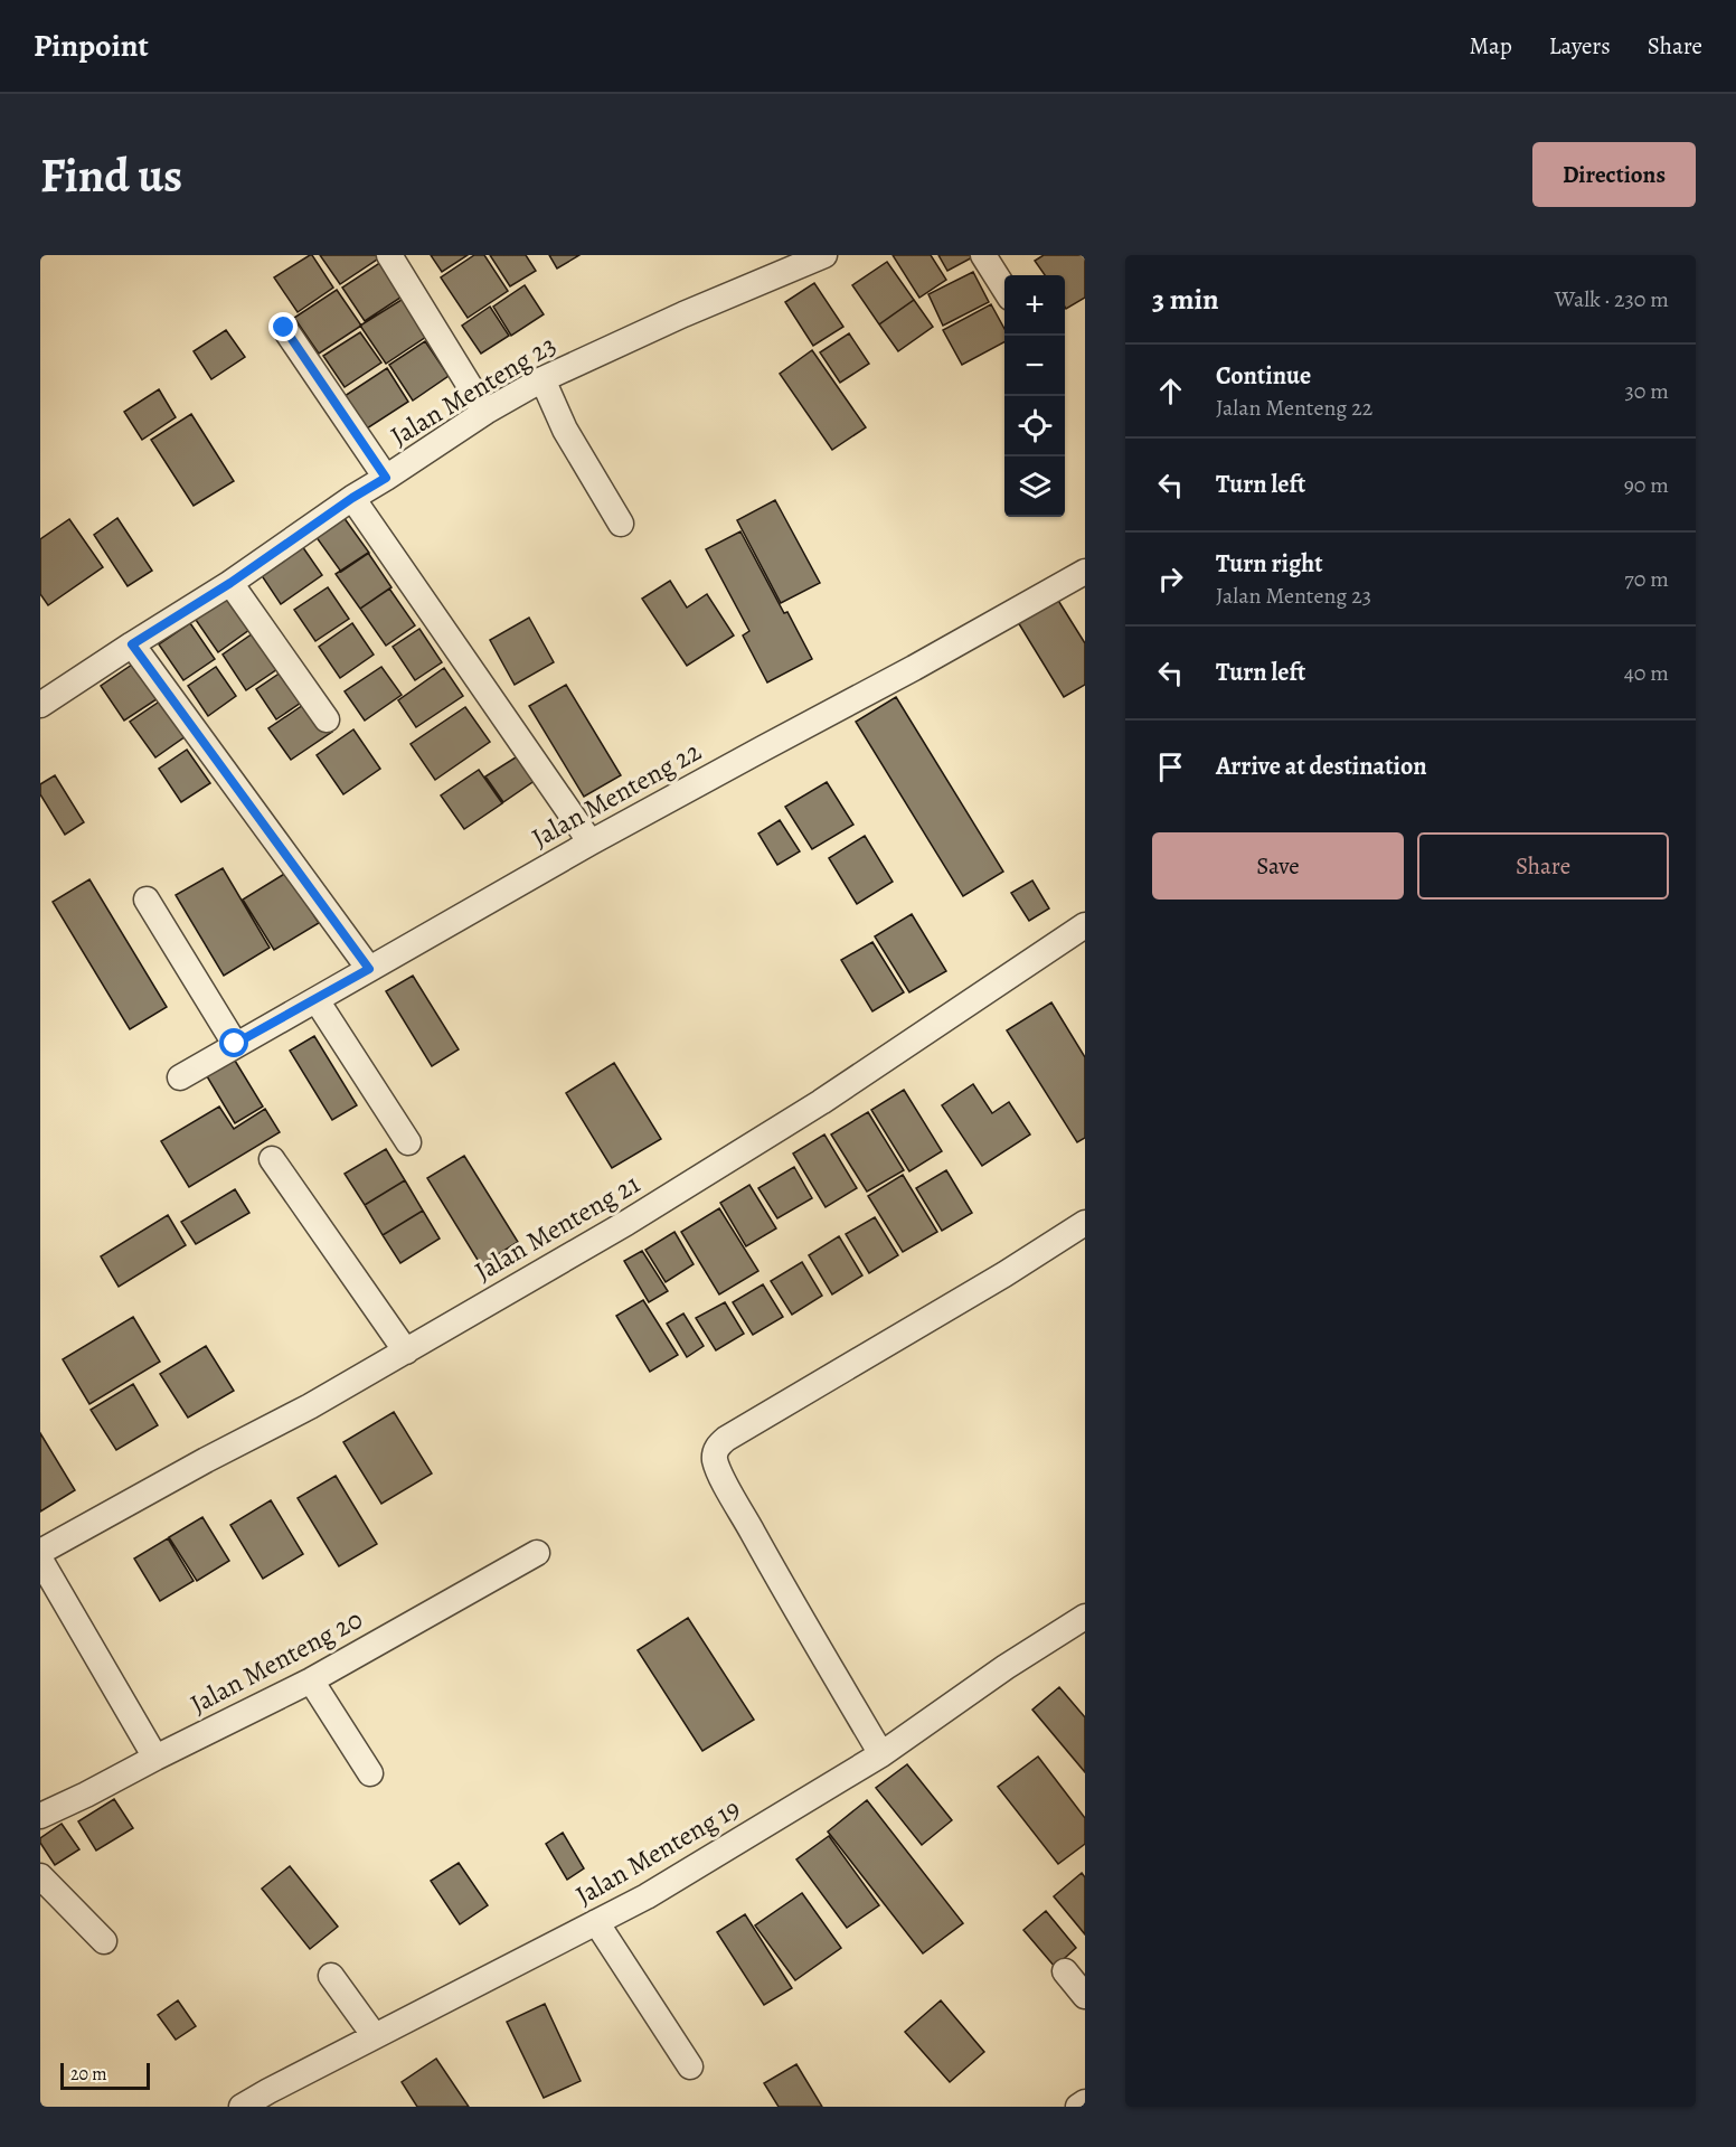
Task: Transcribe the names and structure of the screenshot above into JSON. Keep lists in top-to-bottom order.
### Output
{
  "streets": {
    "street": [
      "Jalan Menteng 23",
      "Jalan Menteng 22",
      "Jalan Menteng 21",
      "Jalan Menteng 20",
      "Jalan Menteng 19"
    ]
  },
  "scale_bar": "20 m",
  "page": {
    "header": "Pinpoint",
    "nav": ["Map", "Layers", "Share"],
    "buttons": [
      "Directions",
      ["Save", "Share"]
    ],
    "title": "Find us",
    "heading": ["3 min", "Walk · 230 m"],
    "map_buttons": ["+", "−"],
    "list": [
      ["Continue", "Jalan Menteng 22", "30 m"],
      ["Turn left", "90 m"],
      ["Turn right", "Jalan Menteng 23", "70 m"],
      ["Turn left", "40 m"],
      "Arrive at destination"
    ],
    "scale": "20 m"
  }
}
